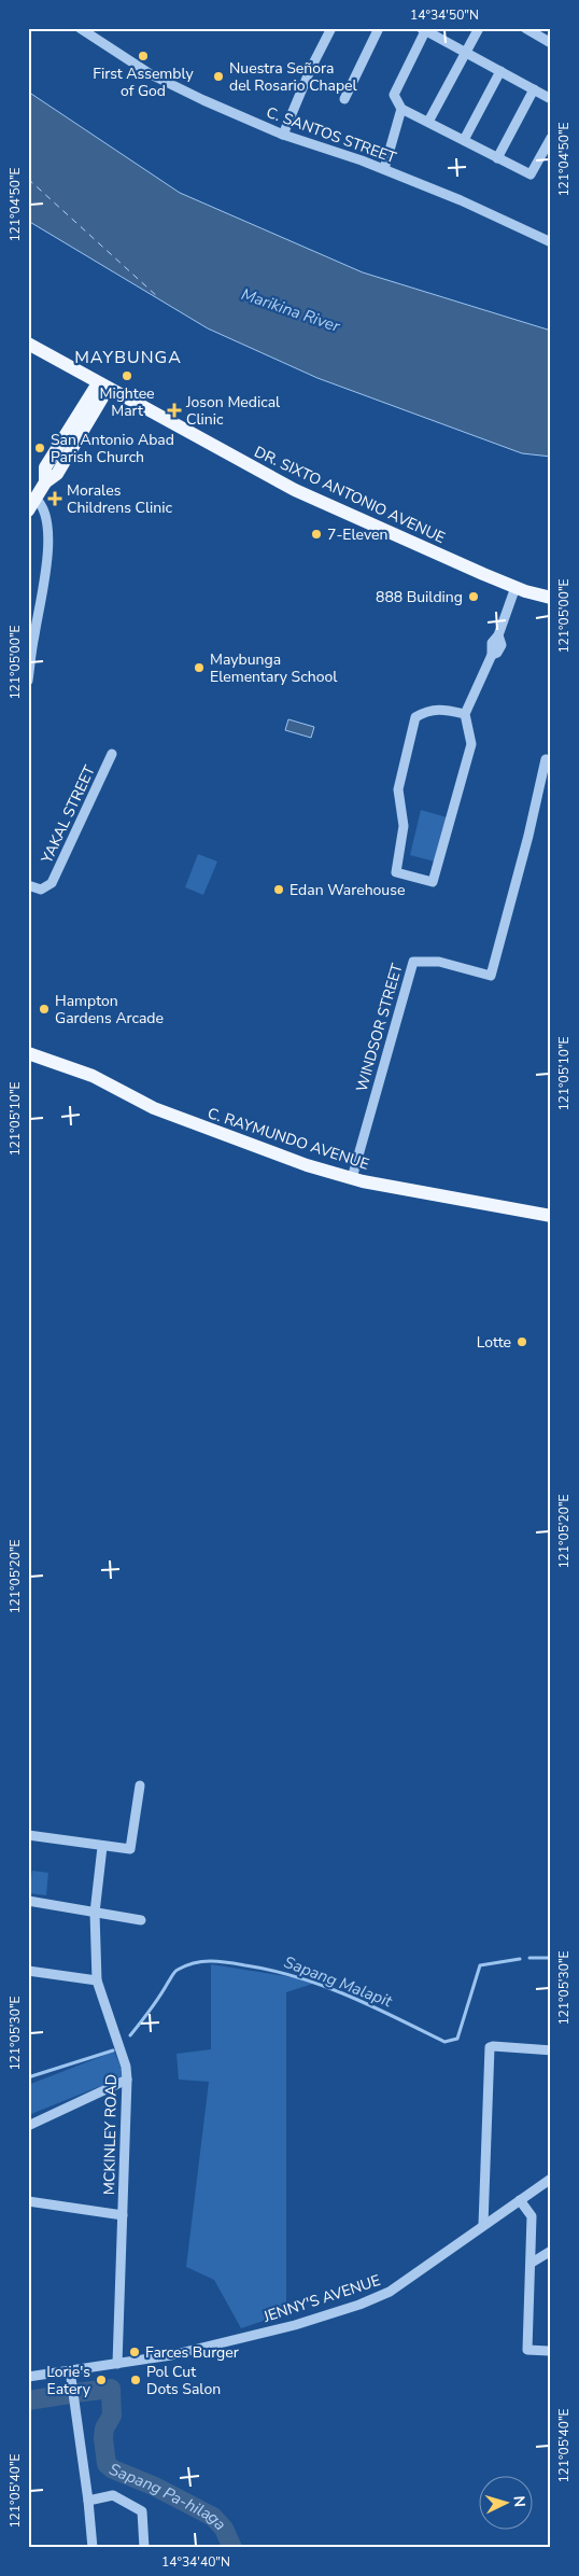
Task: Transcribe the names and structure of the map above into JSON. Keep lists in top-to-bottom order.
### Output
{
  "streets": {
    "main road": ["DR. SIXTO ANTONIO AVENUE", "C. RAYMUNDO AVENUE"],
    "street": [
      "C. SANTOS STREET",
      "YAKAL STREET",
      "WINDSOR STREET",
      "MCKINLEY ROAD",
      "JENNY'S AVENUE"
    ]
  },
  "crossings": [
    ["WINDSOR STREET", "C. RAYMUNDO AVENUE"],
    ["MCKINLEY ROAD", "JENNY'S AVENUE"]
  ],
  "districts": ["MAYBUNGA"],
  "water": ["Marikina River", "Sapang Malapit", "Sapang Pa-hilaga"],
  "places": {
    "other": [
      "First Assembly of God",
      "Nuestra Señora del Rosario Chapel",
      "Mightee Mart",
      "San Antonio Abad Parish Church",
      "7-Eleven",
      "888 Building",
      "Maybunga Elementary School",
      "Edan Warehouse",
      "Hampton Gardens Arcade",
      "Lotte",
      "Farces Burger",
      "Lorie's Eatery",
      "Pol Cut Dots Salon"
    ],
    "health": ["Joson Medical Clinic", "Morales Childrens Clinic"]
  },
  "north": "right",
  "coordinates": [
    "14°34'50\"N",
    "121°04'50\"E",
    "121°05'00\"E",
    "121°05'10\"E",
    "121°05'20\"E",
    "121°05'30\"E",
    "121°05'40\"E",
    "14°34'40\"N"
  ]
}
